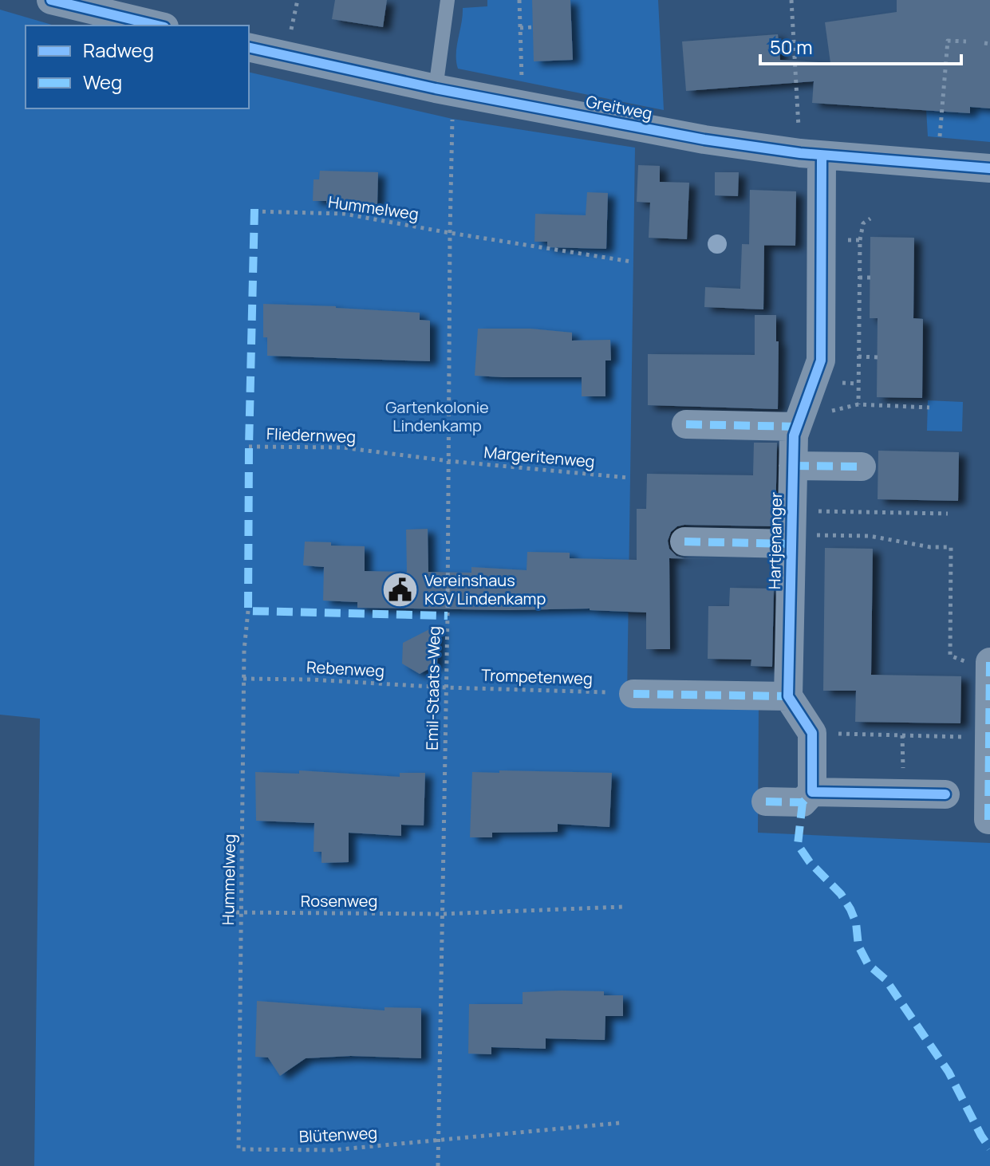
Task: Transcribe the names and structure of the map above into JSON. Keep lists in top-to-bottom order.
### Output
{
  "streets": {
    "street": ["Greitweg", "Hartjenanger"],
    "path": [
      "Hummelweg",
      "Fliedernweg",
      "Margeritenweg",
      "Rebenweg",
      "Trompetenweg",
      "Emil-Staats-Weg",
      "Rosenweg",
      "Blütenweg"
    ]
  },
  "crossings": [
    ["Greitweg", "Hartjenanger"],
    ["Greitweg", "Emil-Staats-Weg"],
    ["Hummelweg", "Rebenweg"],
    ["Hummelweg", "Emil-Staats-Weg"],
    ["Hummelweg", "Rosenweg"],
    ["Hummelweg", "Blütenweg"],
    ["Fliedernweg", "Margeritenweg"],
    ["Fliedernweg", "Emil-Staats-Weg"],
    ["Margeritenweg", "Emil-Staats-Weg"],
    ["Rebenweg", "Trompetenweg"],
    ["Rebenweg", "Emil-Staats-Weg"],
    ["Trompetenweg", "Emil-Staats-Weg"],
    ["Emil-Staats-Weg", "Rosenweg"],
    ["Emil-Staats-Weg", "Blütenweg"]
  ],
  "parks": ["Gartenkolonie Lindenkamp"],
  "places": {
    "public building": ["Vereinshaus KGV Lindenkamp"]
  },
  "legend": ["Radweg", "Weg"],
  "scale_bar": "50 m"
}
